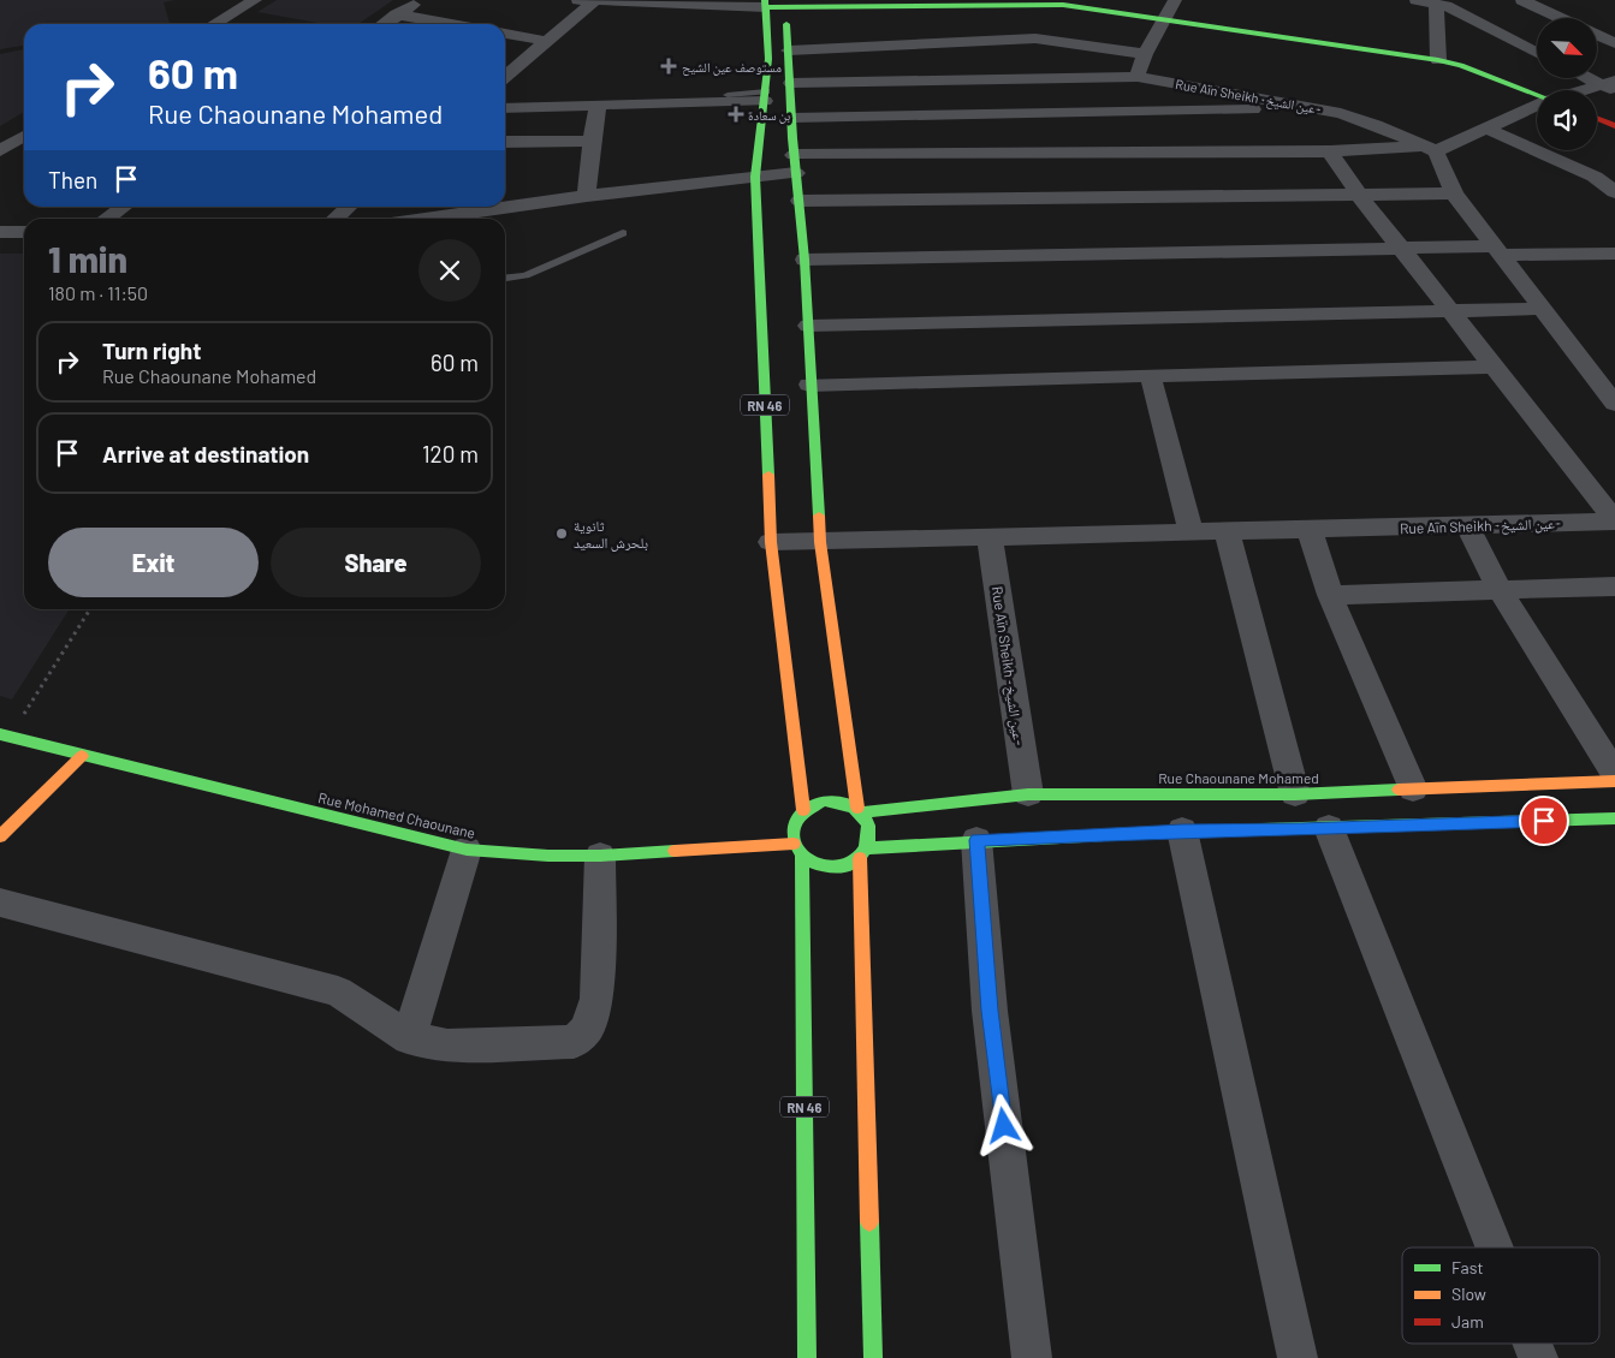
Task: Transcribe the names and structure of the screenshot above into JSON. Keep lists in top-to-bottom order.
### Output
{
  "streets": {
    "main road": ["RN 46", "Rue Chaounane Mohamed", "Rue Mohamed Chaounane"],
    "street": ["Rue Aïn Sheikh -عين الشيخ-"]
  },
  "crossings": [
    ["Rue Aïn Sheikh -عين الشيخ-", "RN 46"],
    ["Rue Aïn Sheikh -عين الشيخ-", "Rue Chaounane Mohamed"],
    ["RN 46", "Rue Chaounane Mohamed"],
    ["RN 46", "Rue Mohamed Chaounane"],
    ["Rue Chaounane Mohamed", "Rue Mohamed Chaounane"]
  ],
  "places": {
    "health": ["مستوصف عين الشيح", "بن سعادة"],
    "other": ["ثانوية بلحرش السعيد"]
  },
  "legend": ["Fast", "Slow", "Jam"],
  "north": "bottom right",
  "page": {
    "turn": ["60 m", "Rue Chaounane Mohamed"],
    "then": "Then",
    "heading": ["1 min", "180 m · 11:50"],
    "list": [
      {
        "name": "Turn right",
        "note": "Rue Chaounane Mohamed",
        "value": "60 m"
      },
      {
        "name": "Arrive at destination",
        "value": "120 m"
      }
    ],
    "buttons": ["Exit", "Share"]
  }
}
